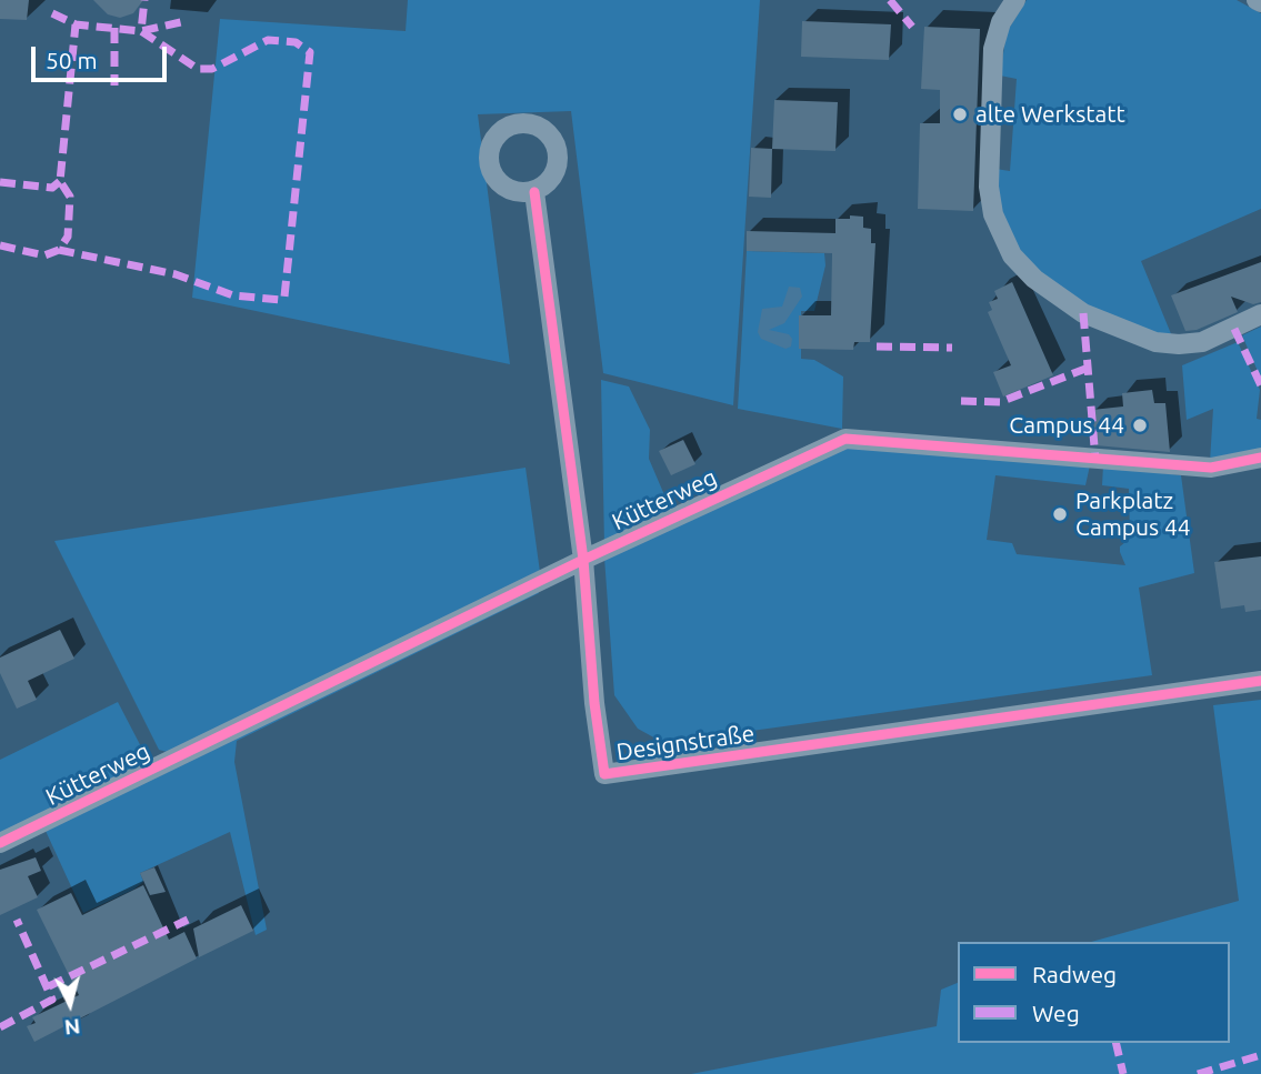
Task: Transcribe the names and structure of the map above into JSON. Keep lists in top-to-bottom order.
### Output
{
  "streets": {
    "street": ["Kütterweg", "Designstraße"]
  },
  "crossings": [
    ["Kütterweg", "Designstraße"]
  ],
  "places": ["alte Werkstatt", "Campus 44", "Parkplatz Campus 44"],
  "legend": ["Radweg", "Weg"],
  "scale_bar": "50 m",
  "north": "bottom"
}
